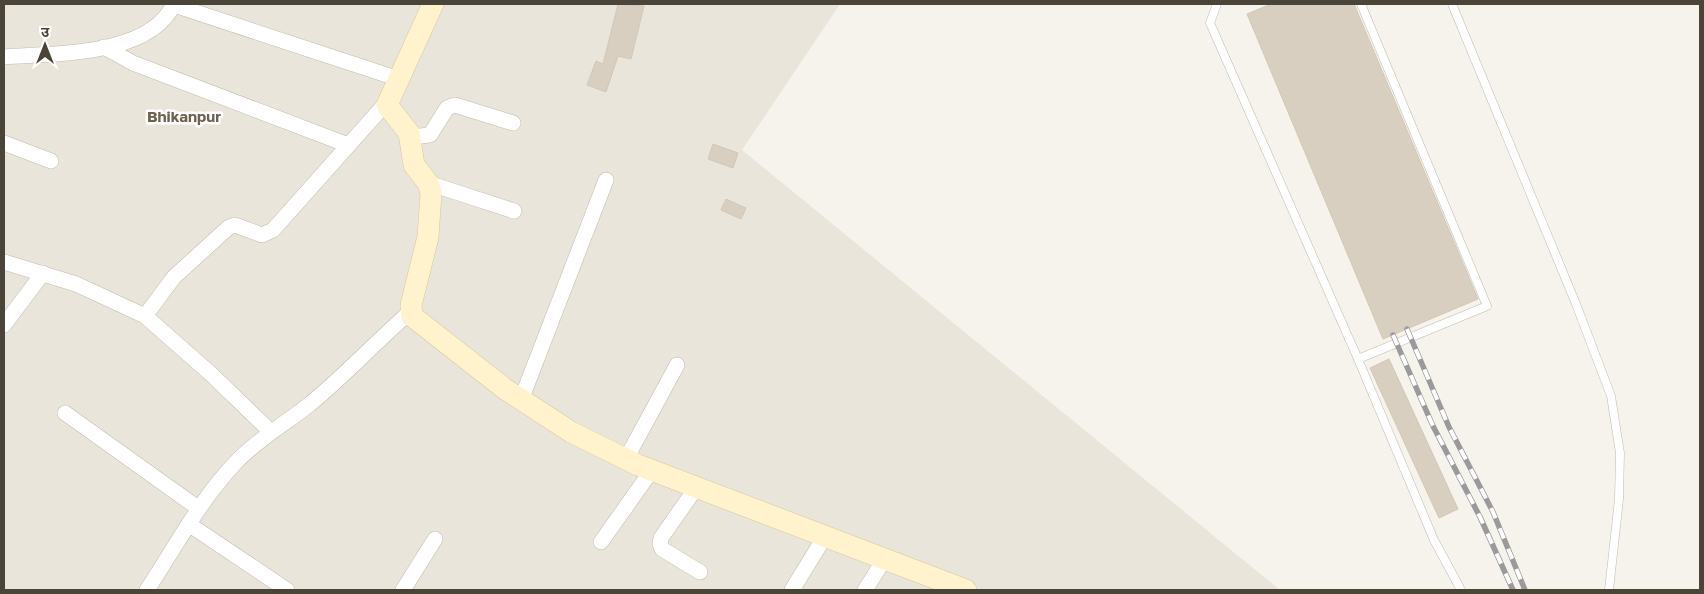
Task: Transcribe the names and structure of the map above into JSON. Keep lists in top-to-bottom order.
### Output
{
  "districts": ["Bhikanpur"],
  "north": "top"
}
